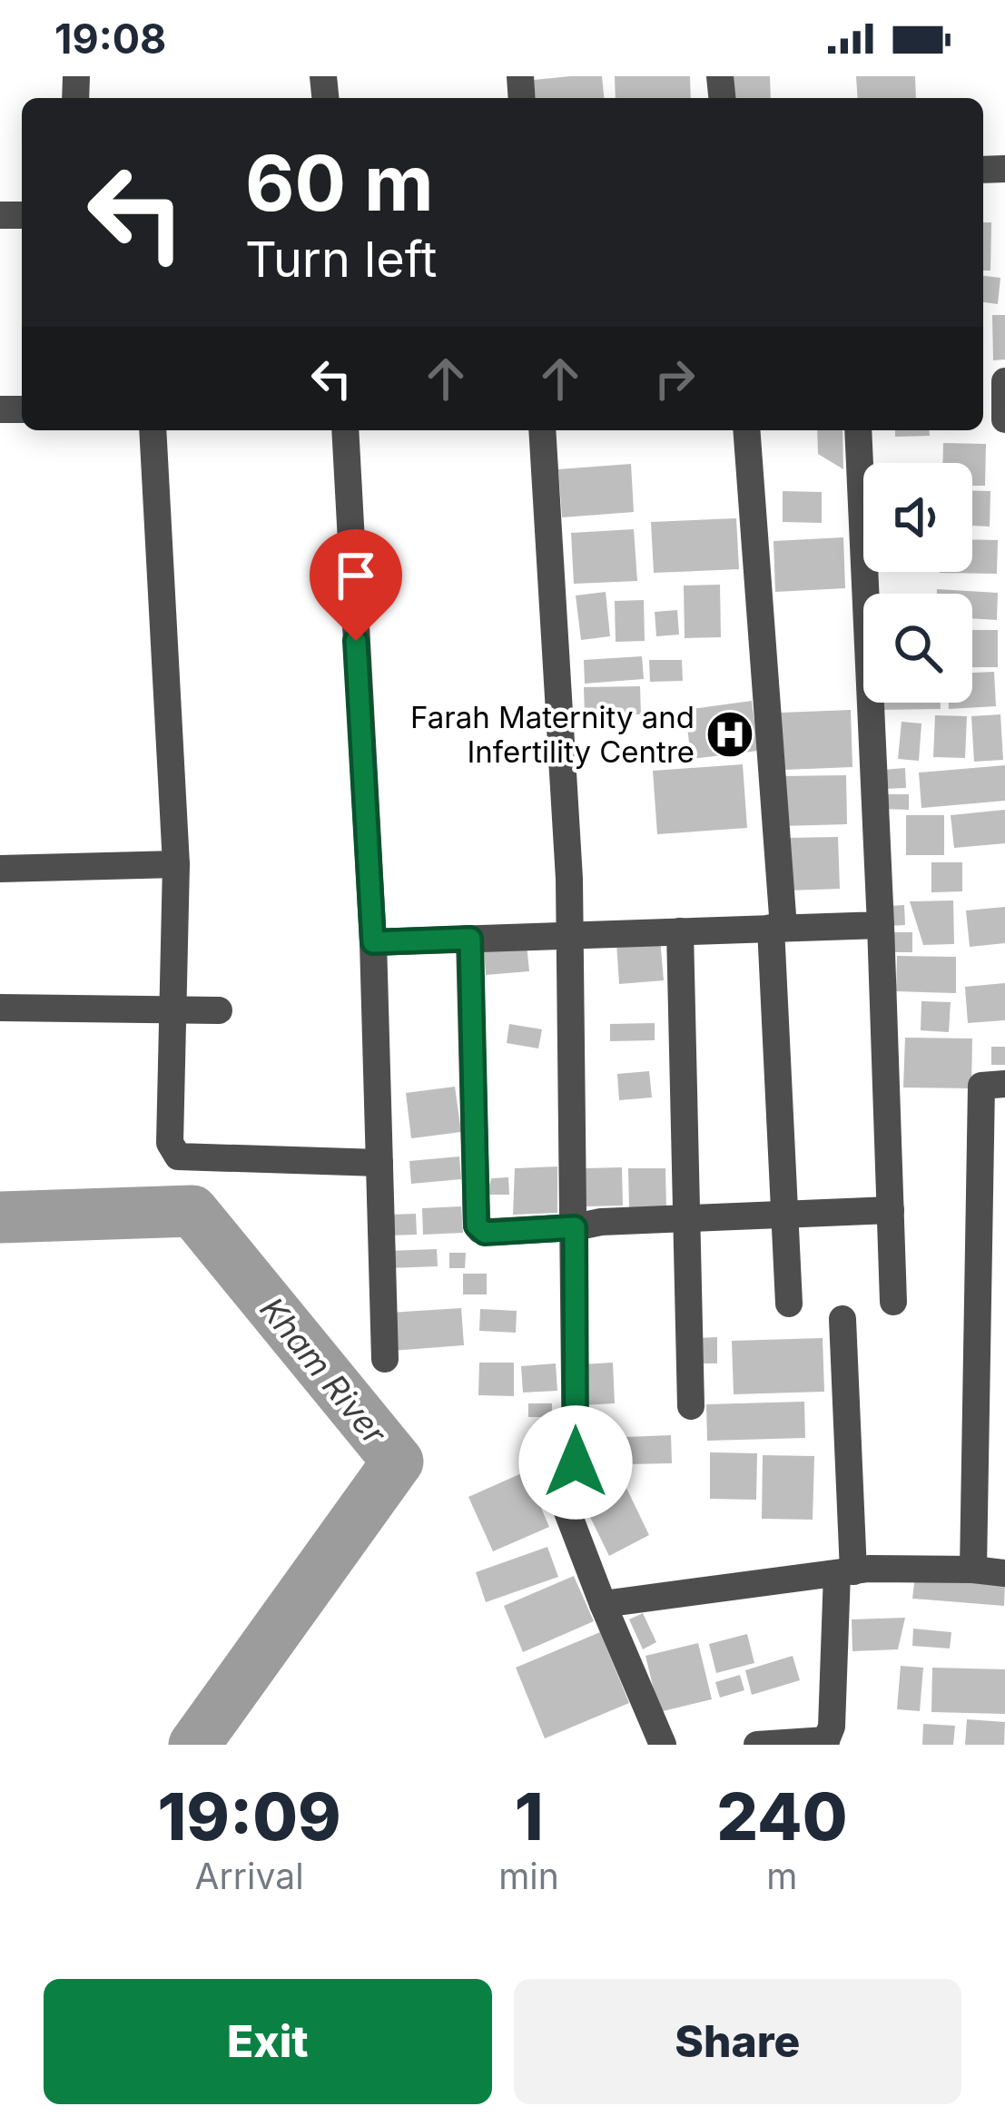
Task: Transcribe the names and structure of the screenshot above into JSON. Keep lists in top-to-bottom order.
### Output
{
  "water": ["Kham River"],
  "places": {
    "hospital": ["Farah Maternity and Infertility Centre"]
  },
  "page": {
    "status": "19:08",
    "turn": ["60 m", "Turn left"],
    "eta": [
      "19:09",
      "Arrival",
      "1",
      "min",
      "240",
      "m"
    ],
    "buttons": ["Exit", "Share"]
  }
}
